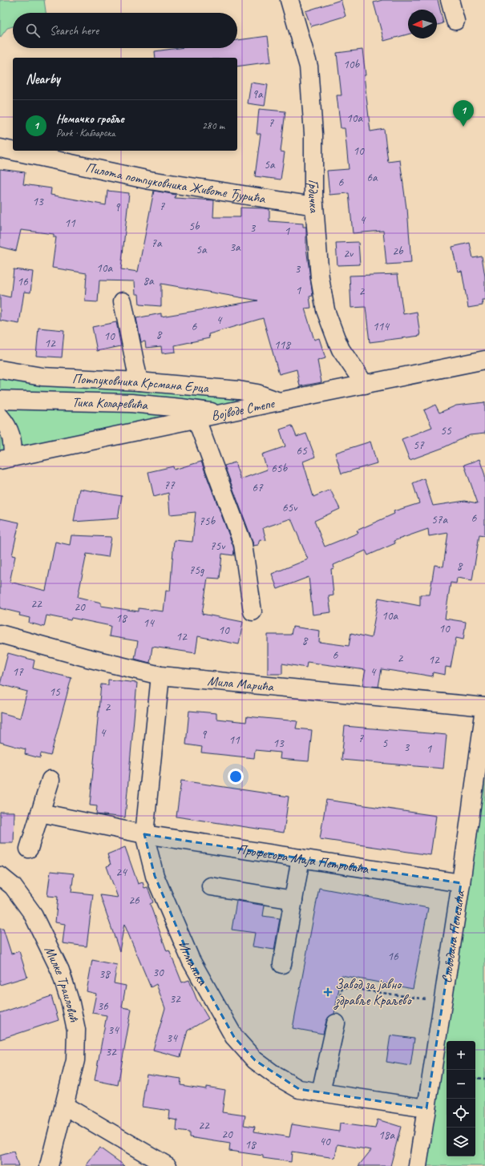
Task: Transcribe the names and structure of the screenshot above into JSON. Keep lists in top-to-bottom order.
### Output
{
  "streets": {
    "street": [
      "Пилота потпуковника Животе Ђурића",
      "Грдичка",
      "Потпуковника Крсмана Ерца",
      "Тика Коларевића",
      "Војводе Степе",
      "Мила Марића",
      "Професора Мија Петровића",
      "Слободана Пенезића",
      "Игманска",
      "Милке Траиловић"
    ]
  },
  "crossings": [
    ["Пилота потпуковника Животе Ђурића", "Грдичка"],
    ["Грдичка", "Војводе Степе"],
    ["Потпуковника Крсмана Ерца", "Војводе Степе"],
    ["Тика Коларевића", "Војводе Степе"],
    ["Мила Марића", "Слободана Пенезића"],
    ["Мила Марића", "Игманска"],
    ["Професора Мија Петровића", "Слободана Пенезића"],
    ["Професора Мија Петровића", "Игманска"],
    ["Слободана Пенезића", "Игманска"]
  ],
  "places": {
    "health": ["Завод за јавно здравље Краљево"]
  },
  "house_numbers": [
    "10b",
    "9a",
    "10a",
    "7",
    "10",
    "5a",
    "6a",
    "6",
    "13",
    "7",
    "9",
    "4",
    "11",
    "5b",
    "3",
    "1",
    "7a",
    "3a",
    "5a",
    "2b",
    "2v",
    "10a",
    "3",
    "8a",
    "16",
    "1",
    "2",
    "4",
    "6",
    "114",
    "8",
    "10",
    "12",
    "118",
    "55",
    "57",
    "65",
    "65b",
    "77",
    "67",
    "65v",
    "6",
    "57a",
    "75b",
    "75v",
    "8",
    "75g",
    "22",
    "20",
    "10a",
    "18",
    "14",
    "10",
    "10",
    "12",
    "8",
    "6",
    "2",
    "12",
    "17",
    "4",
    "15",
    "2",
    "4",
    "9",
    "7",
    "11",
    "13",
    "5",
    "3",
    "1",
    "24",
    "26",
    "16",
    "30",
    "38",
    "32",
    "36",
    "34",
    "34",
    "32",
    "22",
    "20",
    "18a",
    "40",
    "18"
  ],
  "north": "left",
  "page": {
    "search": "Search here",
    "heading": "Nearby",
    "list": [
      {
        "mark": "1",
        "name": "Немачко гробље",
        "note": "Park · Кабларска",
        "value": "280 m"
      }
    ],
    "pins": "1",
    "map_buttons": ["+", "−"]
  }
}
